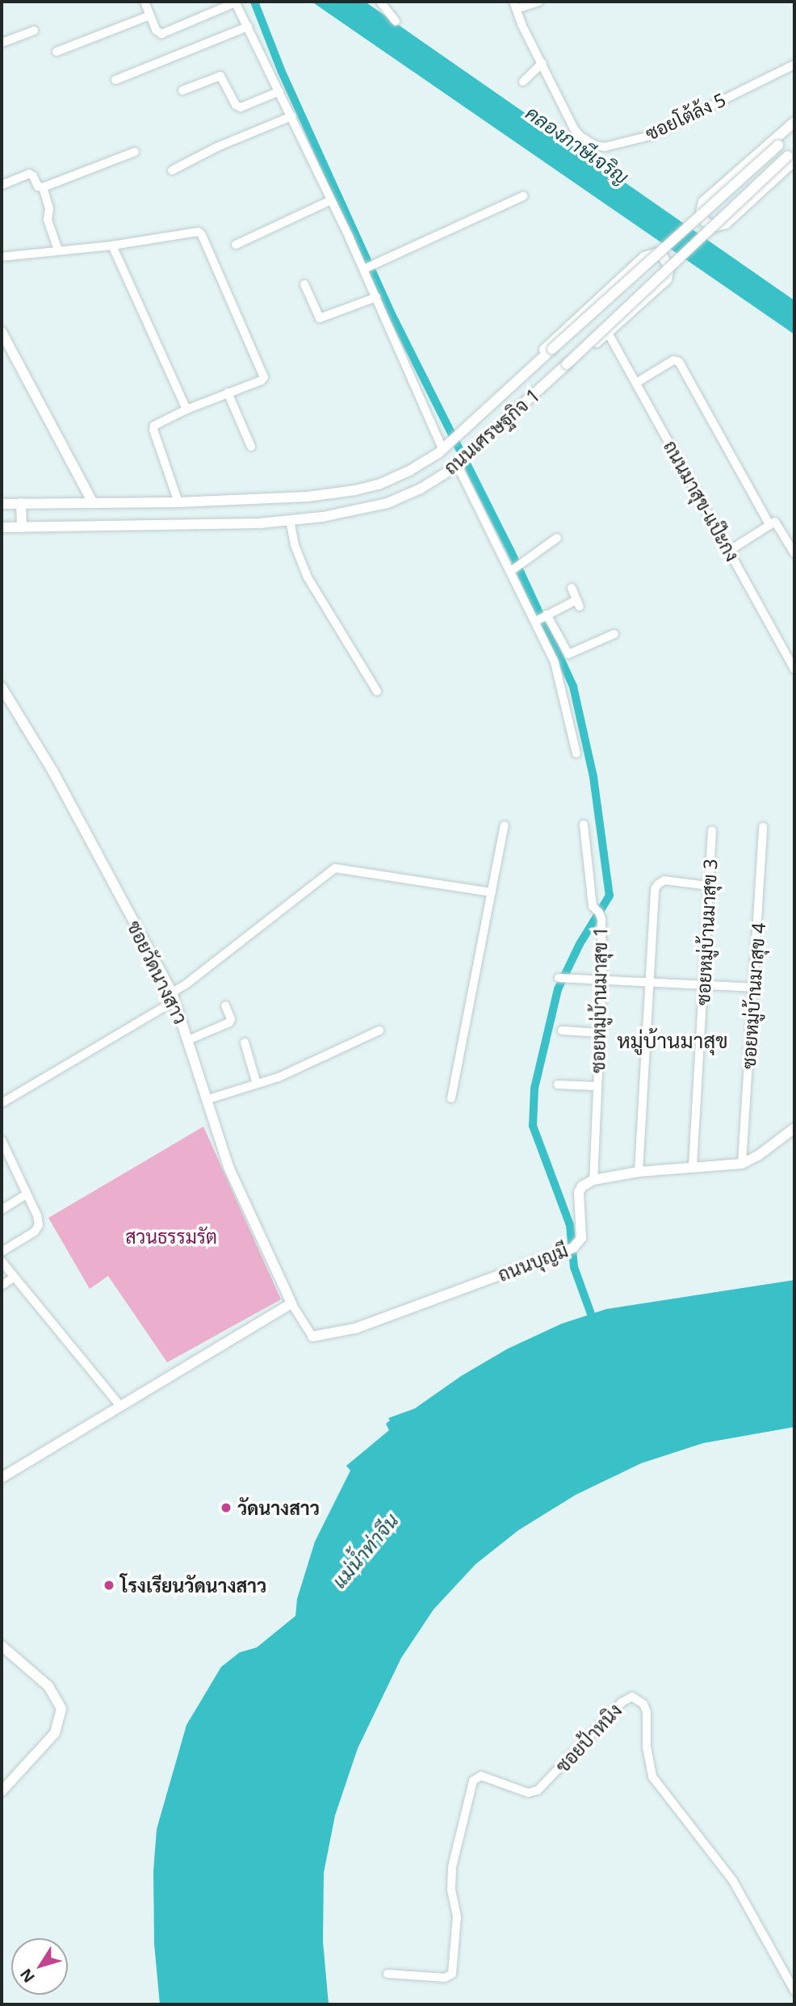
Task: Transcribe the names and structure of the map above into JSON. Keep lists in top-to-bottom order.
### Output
{
  "streets": {
    "main road": ["ถนนเศรษฐกิจ 1", "ซอยวัดนางสาว", "ถนนบุญมี"],
    "street": [
      "ซอยโต้ล้ง 5",
      "ถนนมาสุข-แป๊ะกง",
      "ซอยหมู่บ้านมาสุข 3",
      "ซอยหมู่บ้านมาสุข 4",
      "ซอยหมู่บ้านมาสุข 1",
      "ซอยป้าหนิง"
    ]
  },
  "crossings": [
    ["ซอยหมู่บ้านมาสุข 1", "ถนนบุญมี"]
  ],
  "districts": ["หมู่บ้านมาสุข"],
  "water": ["คลองภาษีเจริญ", "แม่น้ำท่าจีน"],
  "parks": ["สวนธรรมรัต"],
  "places": ["วัดนางสาว", "โรงเรียนวัดนางสาว"],
  "north": "bottom left"
}
